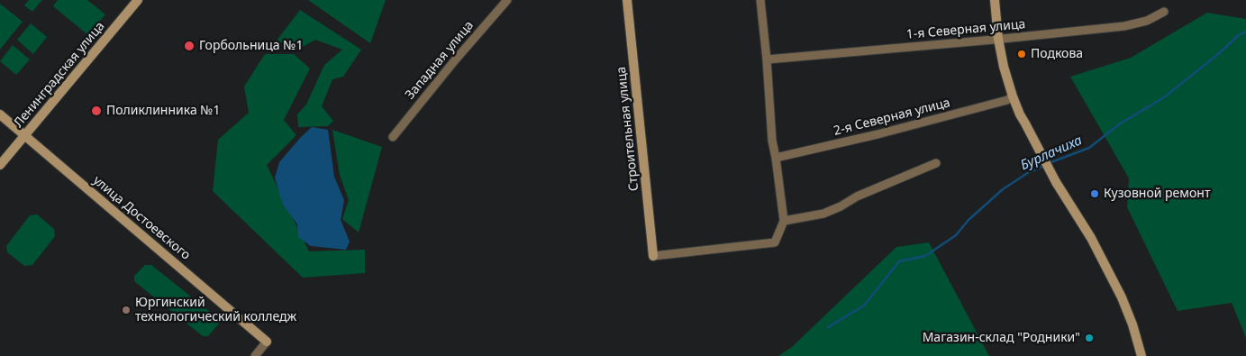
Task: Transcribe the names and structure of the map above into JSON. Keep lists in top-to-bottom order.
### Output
{
  "streets": {
    "street": [
      "1-я Северная улица",
      "Западная улица",
      "Ленинградская улица",
      "2-я Северная улица",
      "Строительная улица",
      "улица Достоевского"
    ]
  },
  "crossings": [
    ["Ленинградская улица", "улица Достоевского"]
  ],
  "water": ["Бурлачиха"],
  "places": [
    "Горбольница №1",
    "Подкова",
    "Поликлинника №1",
    "Кузовной ремонт",
    "Юргинский технологический колледж",
    "Магазин-склад \"Родники\""
  ]
}
